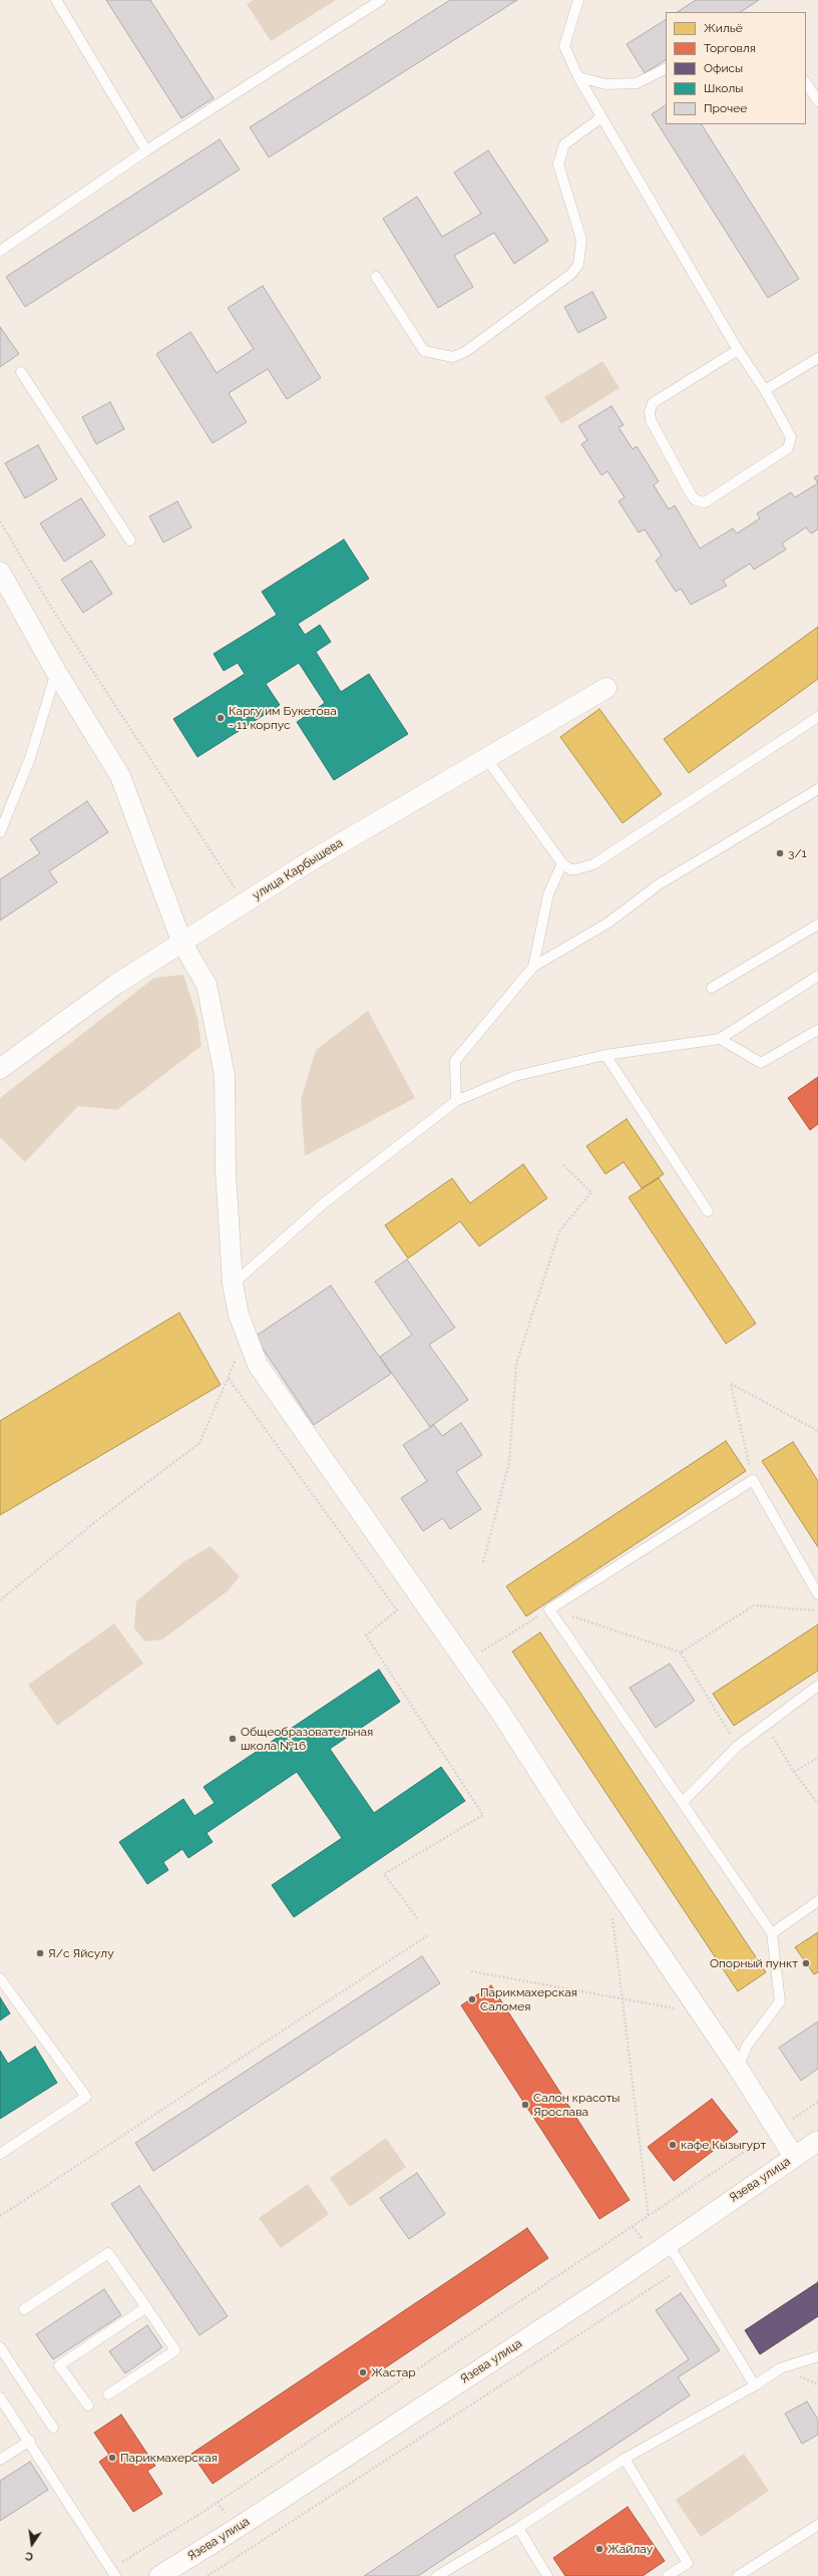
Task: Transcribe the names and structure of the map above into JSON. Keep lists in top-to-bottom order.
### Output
{
  "streets": {
    "street": ["улица Карбышева", "Язева улица"]
  },
  "places": [
    "Каргу им Букетова - 11 корпус",
    "3/1",
    "Общеобразовательная школа №16",
    "Я/c Яйсулу",
    "Опорный пункт",
    "Парикмахерская Саломея",
    "Салон красоты Ярослава",
    "кафе Кызыгурт",
    "Жастар",
    "Парикмахерская",
    "Жайлау"
  ],
  "legend": [
    "Жильё",
    "Торговля",
    "Офисы",
    "Школы",
    "Прочее"
  ],
  "north": "bottom"
}
